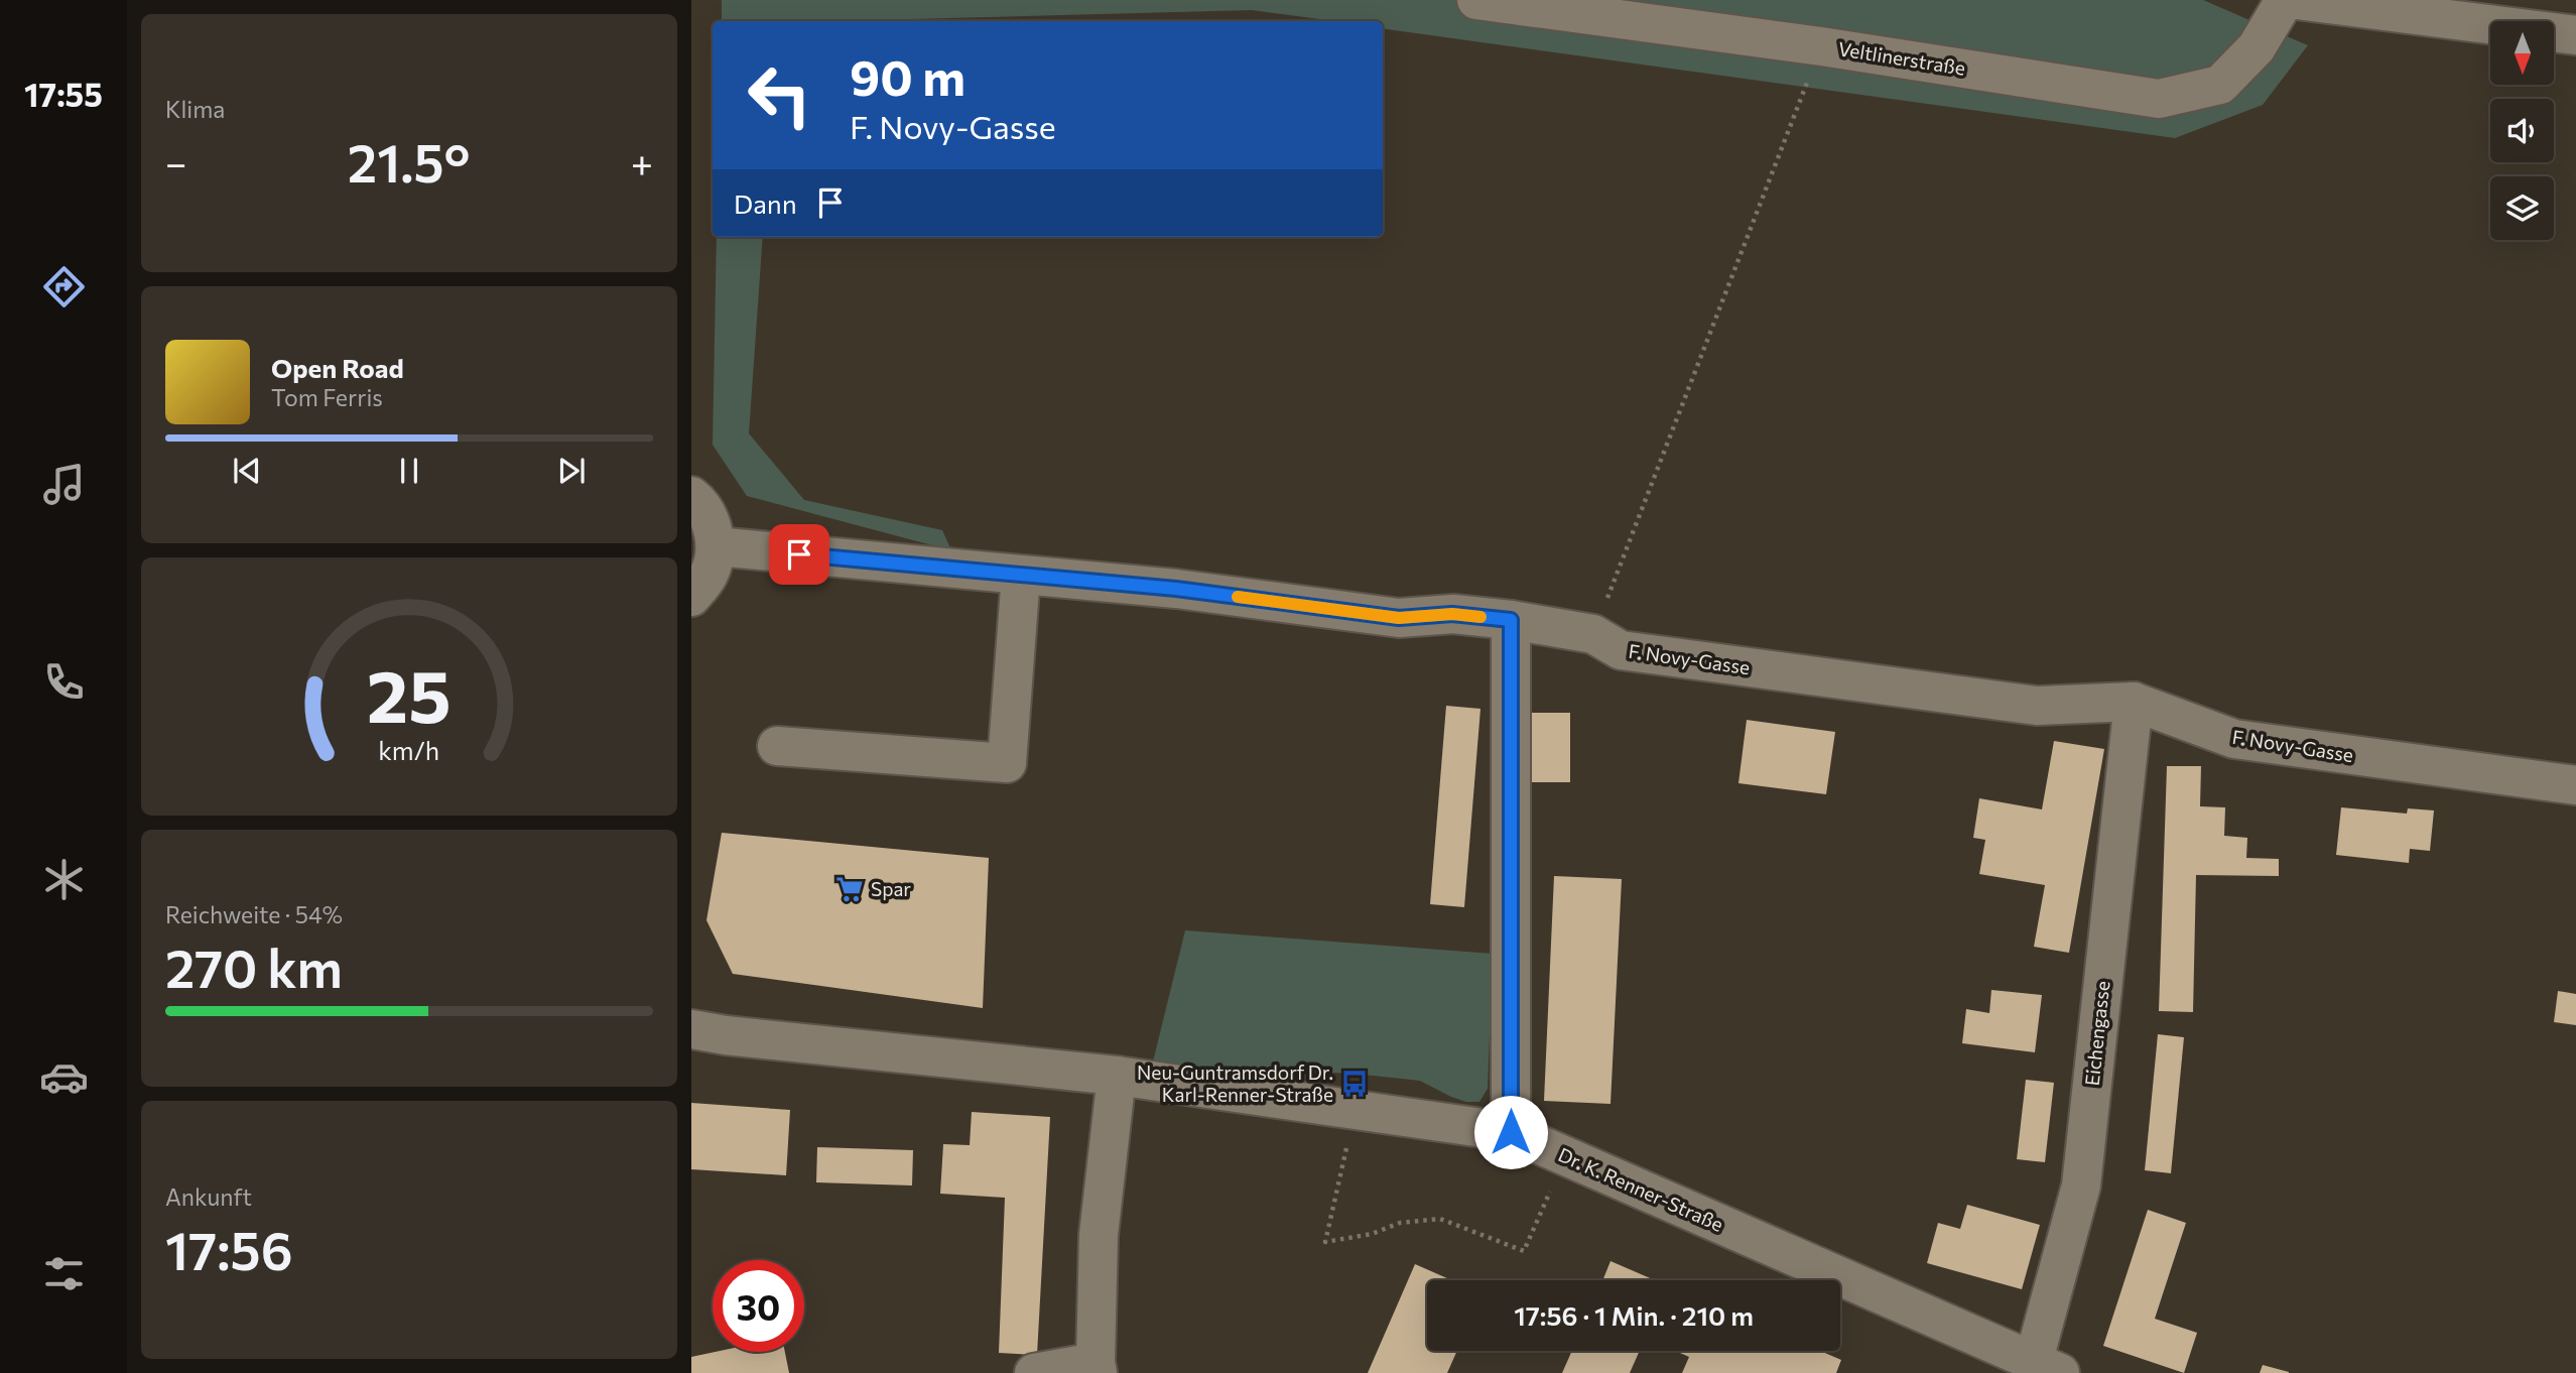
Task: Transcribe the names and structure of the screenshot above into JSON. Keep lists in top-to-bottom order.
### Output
{
  "streets": {
    "street": [
      "Veltlinerstraße",
      "F. Novy-Gasse",
      "Eichengasse",
      "Dr. K. Renner-Straße"
    ]
  },
  "crossings": [
    ["F. Novy-Gasse", "Eichengasse"],
    ["Eichengasse", "Dr. K. Renner-Straße"]
  ],
  "places": {
    "supermarket": ["Spar"],
    "bus stop": ["Neu-Guntramsdorf Dr. Karl-Renner-Straße"]
  },
  "north": "bottom",
  "page": {
    "tabs": "17:55",
    "tile": [
      "Klima",
      ["Reichweite · 54%", "270 km"],
      ["Ankunft", "17:56"]
    ],
    "turn": ["90 m", "F. Novy-Gasse"],
    "heat": ["−", "21.5°", "+"],
    "then": "Dann",
    "song": ["Open Road", "Tom Ferris"],
    "limit": "30",
    "trip": "17:56 · 1 Min. · 210 m",
    "gauge": ["25", "km/h"]
  }
}
